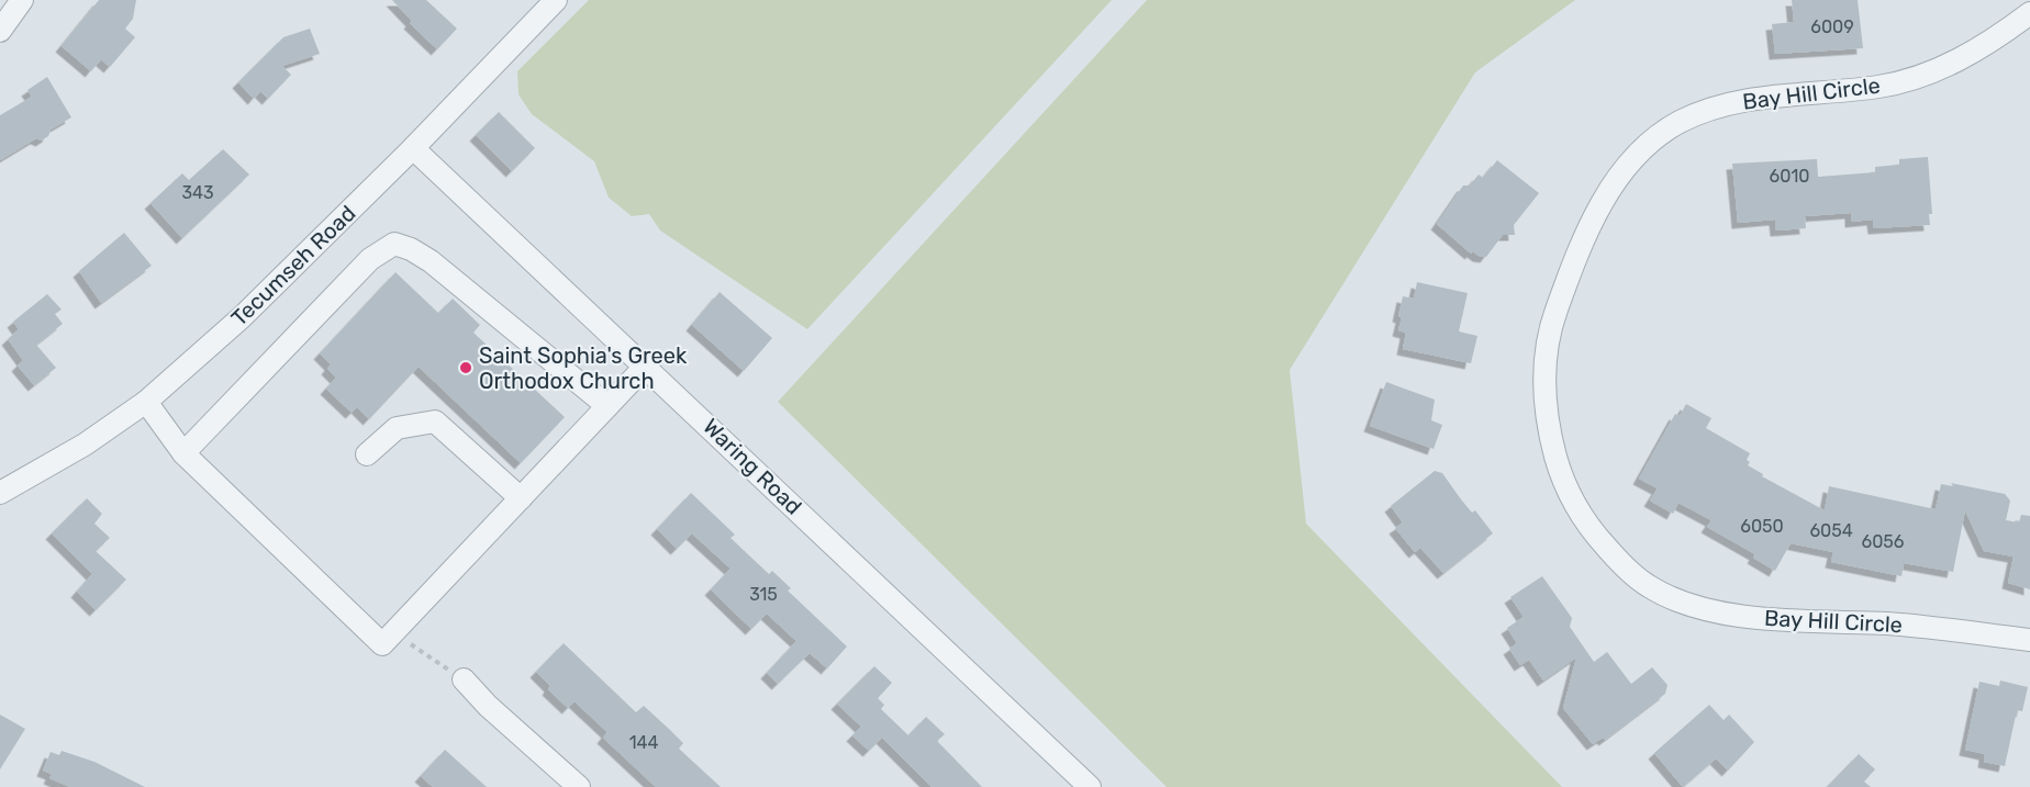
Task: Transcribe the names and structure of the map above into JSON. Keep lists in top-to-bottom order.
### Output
{
  "streets": {
    "street": ["Bay Hill Circle", "Tecumseh Road", "Waring Road"]
  },
  "crossings": [
    ["Tecumseh Road", "Waring Road"]
  ],
  "places": ["Saint Sophia's Greek Orthodox Church"],
  "house_numbers": [
    "6009",
    "6010",
    "343",
    "6050",
    "6054",
    "6056",
    "315",
    "144"
  ]
}
